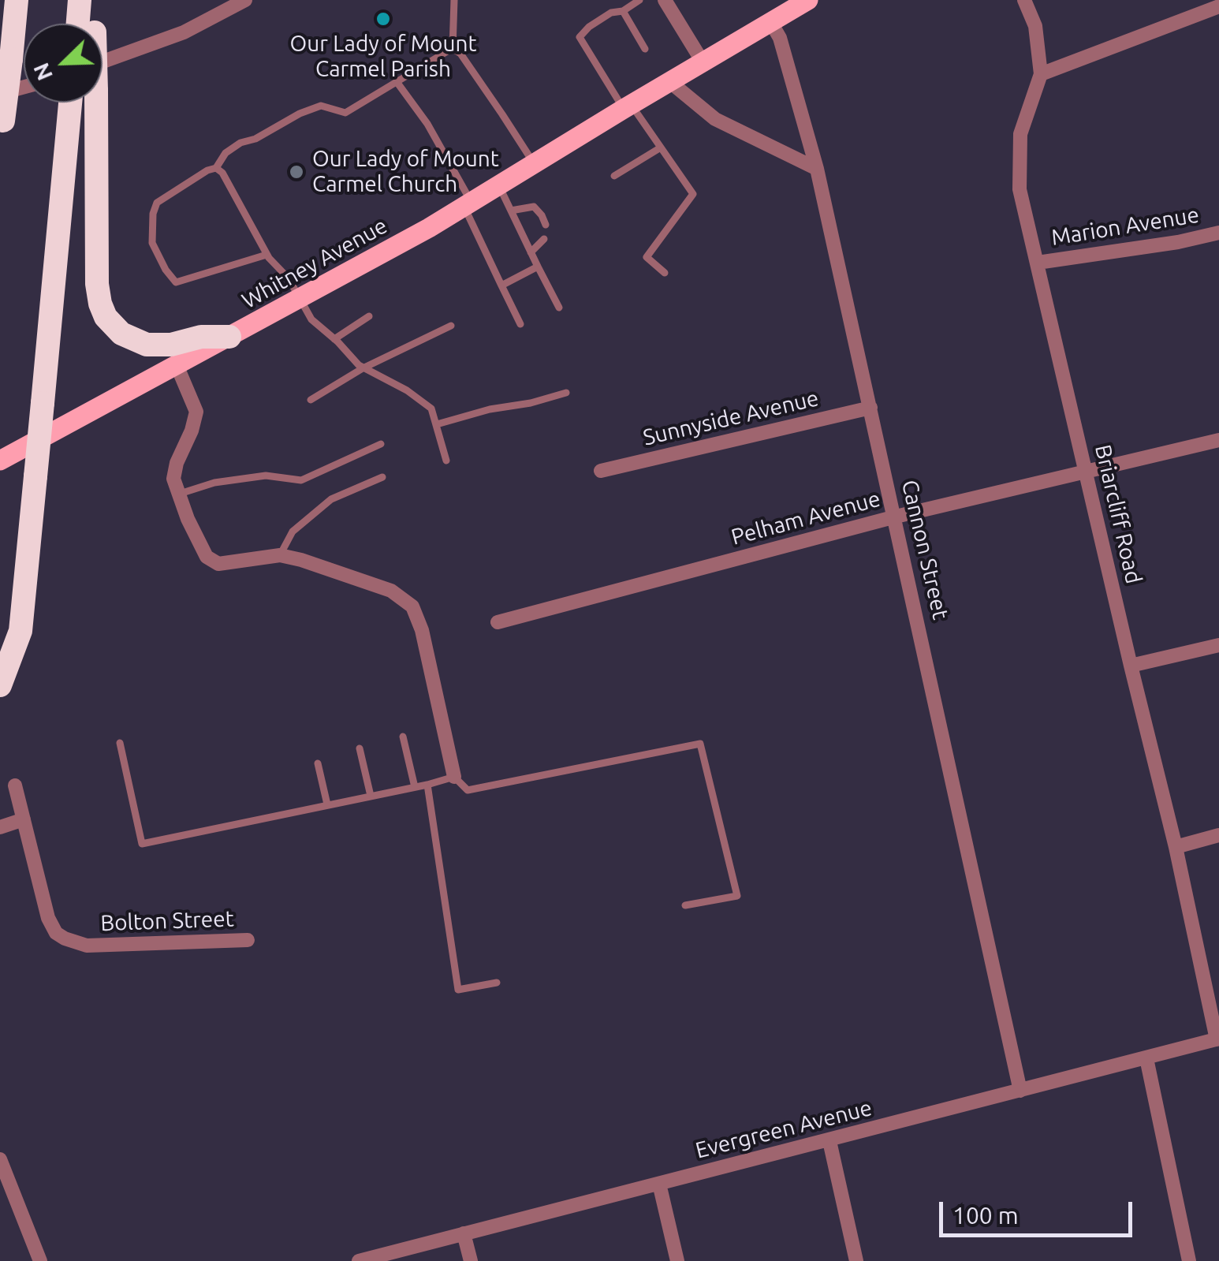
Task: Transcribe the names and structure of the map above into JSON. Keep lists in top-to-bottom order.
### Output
{
  "streets": {
    "main road": ["Whitney Avenue"],
    "street": [
      "Marion Avenue",
      "Sunnyside Avenue",
      "Briarcliff Road",
      "Pelham Avenue",
      "Cannon Street",
      "Bolton Street",
      "Evergreen Avenue"
    ]
  },
  "crossings": [
    ["Marion Avenue", "Briarcliff Road"],
    ["Whitney Avenue", "Cannon Street"],
    ["Sunnyside Avenue", "Cannon Street"],
    ["Briarcliff Road", "Pelham Avenue"],
    ["Briarcliff Road", "Evergreen Avenue"],
    ["Pelham Avenue", "Cannon Street"],
    ["Cannon Street", "Evergreen Avenue"]
  ],
  "places": ["Our Lady of Mount Carmel Parish", "Our Lady of Mount Carmel Church"],
  "scale_bar": "100 m",
  "north": "bottom left"
}
